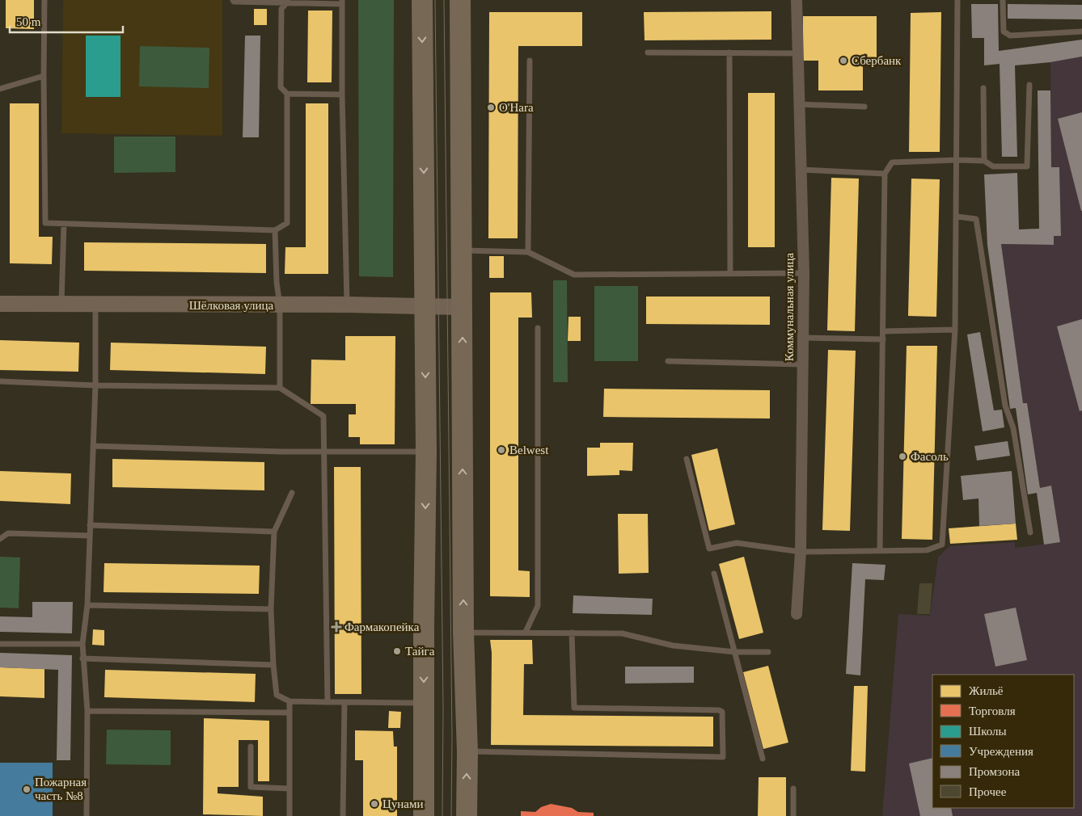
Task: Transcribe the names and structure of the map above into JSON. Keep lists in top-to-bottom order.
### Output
{
  "streets": {
    "street": ["Шёлковая улица", "Коммунальная улица"]
  },
  "places": {
    "other": [
      "Сбербанк",
      "O'Hara",
      "Belwest",
      "Фасоль",
      "Тайга",
      "Пожарная часть №8",
      "Цунами"
    ],
    "health": ["Фармакопейка"]
  },
  "legend": [
    "Жильё",
    "Торговля",
    "Школы",
    "Учреждения",
    "Промзона",
    "Прочее"
  ],
  "scale_bar": "50 m"
}
